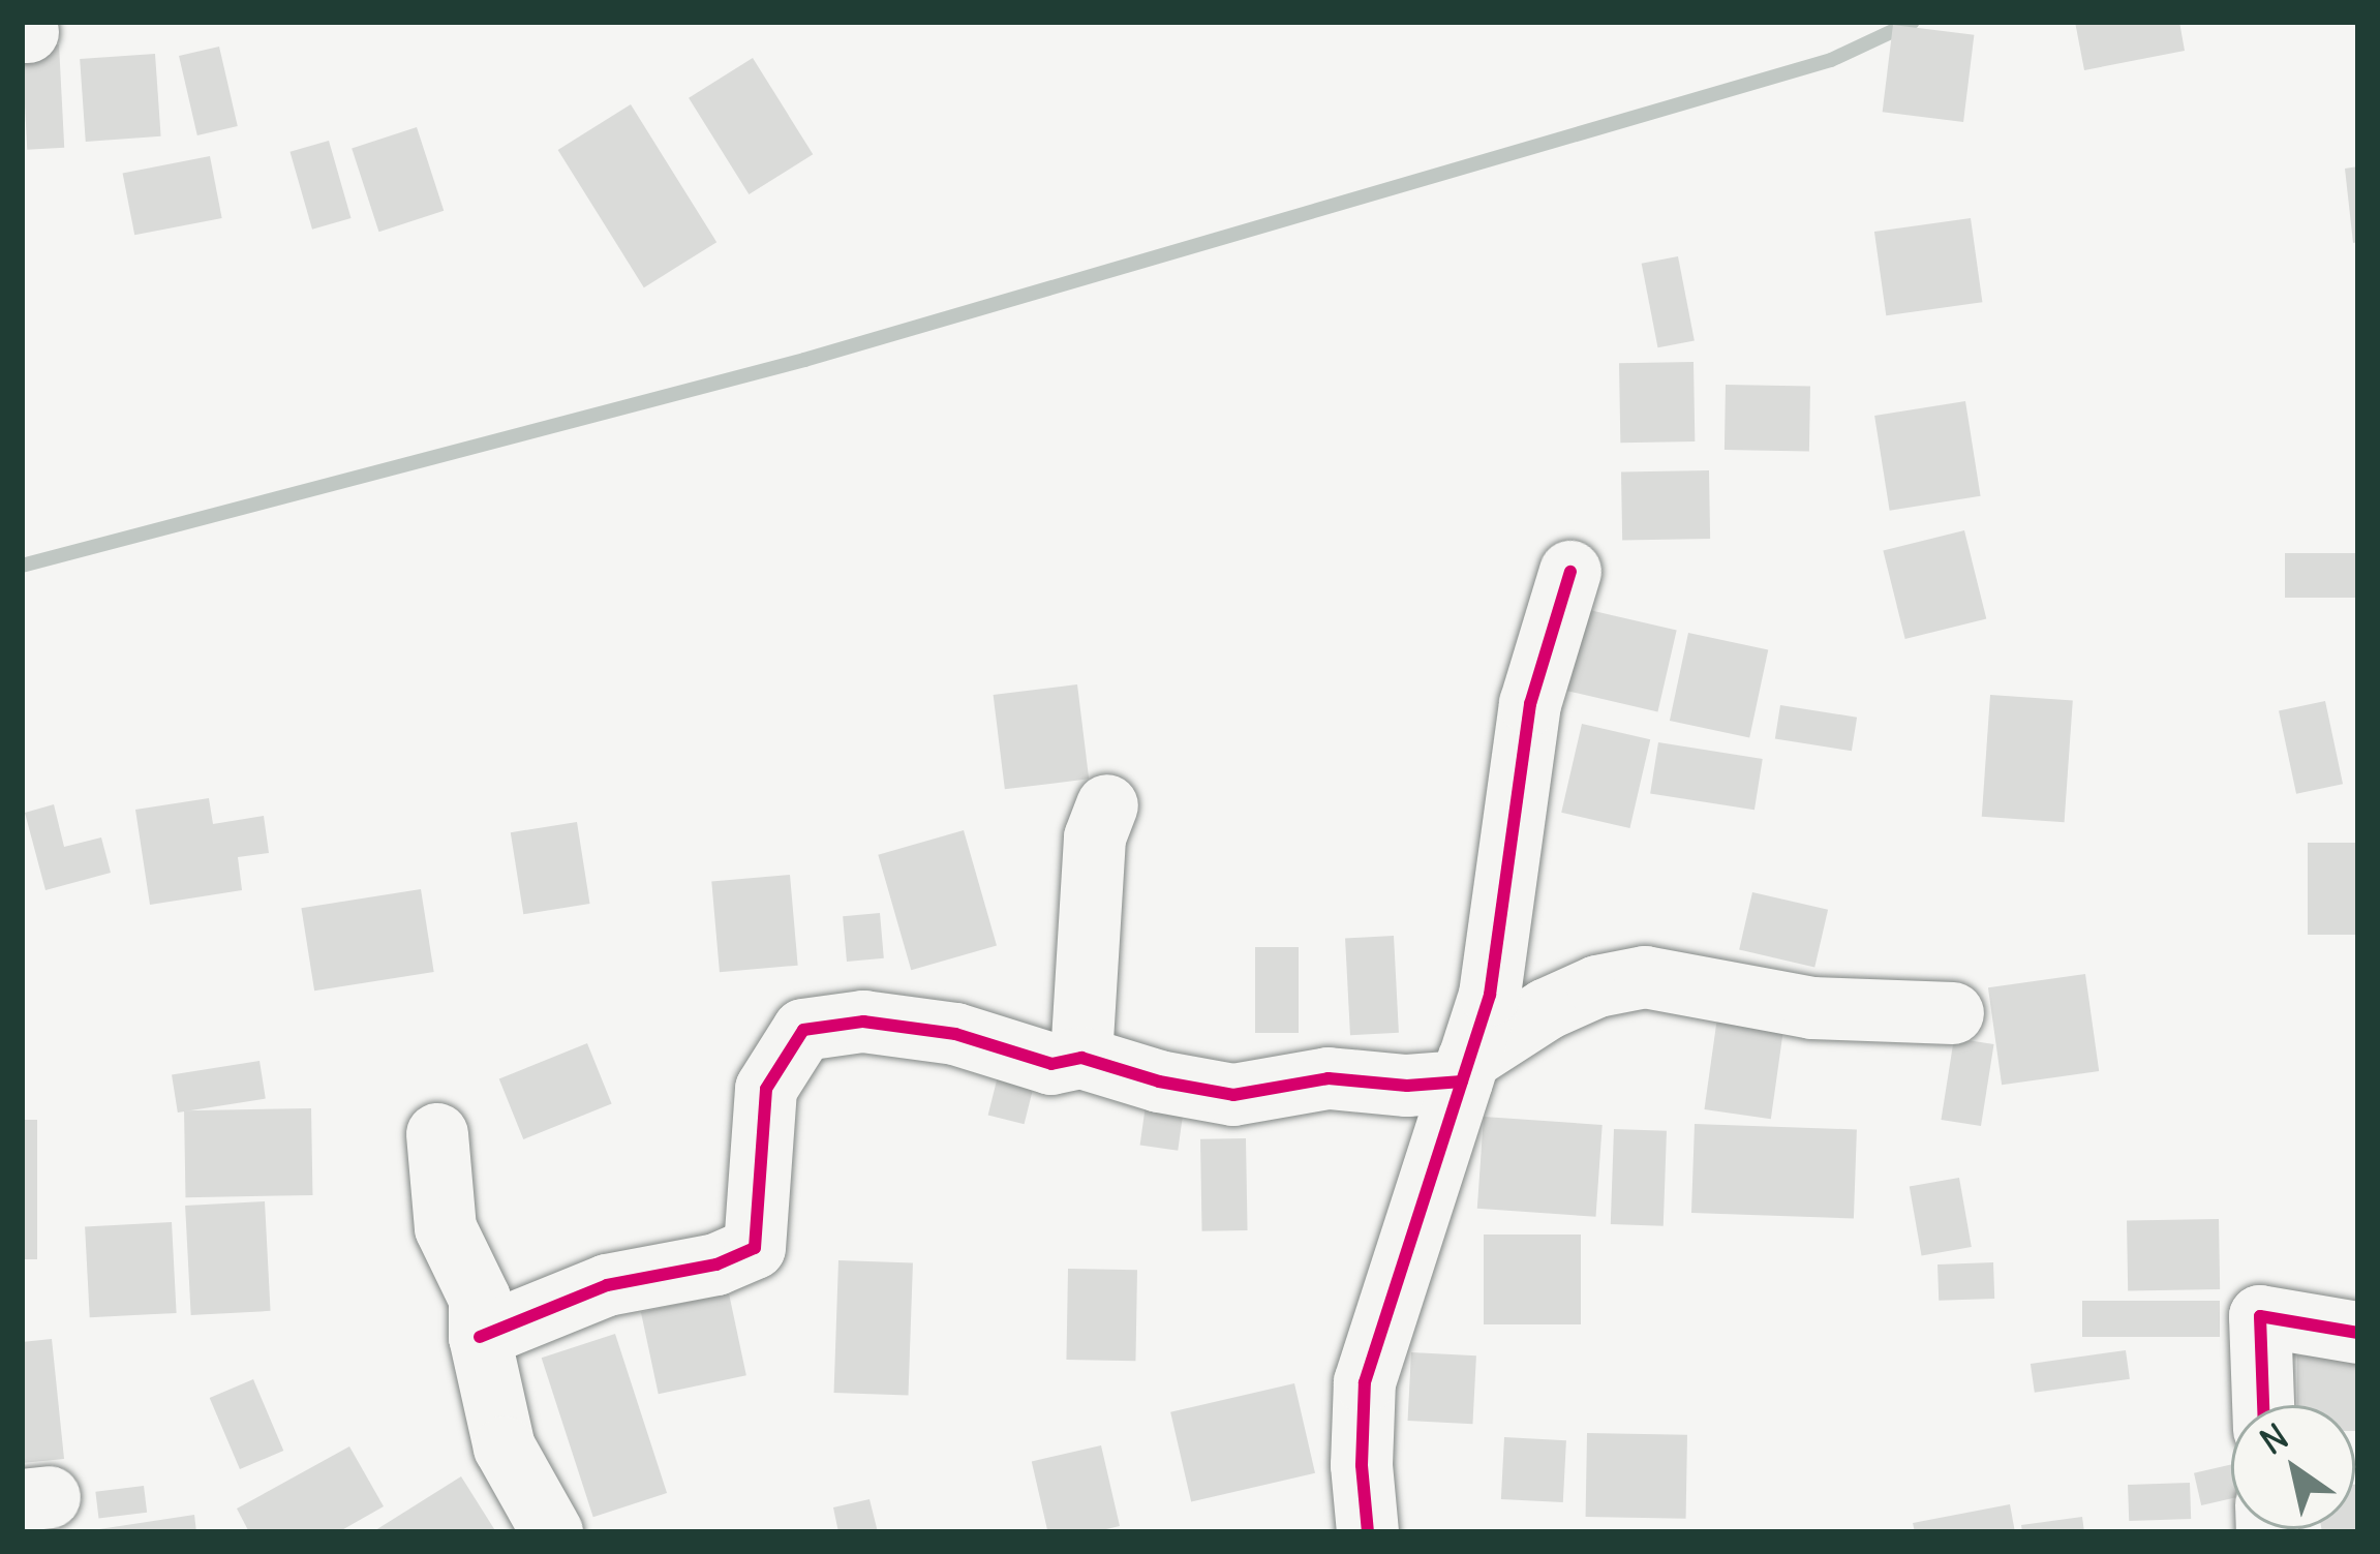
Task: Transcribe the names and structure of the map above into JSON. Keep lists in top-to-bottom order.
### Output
{
  "north": "top left"
}
